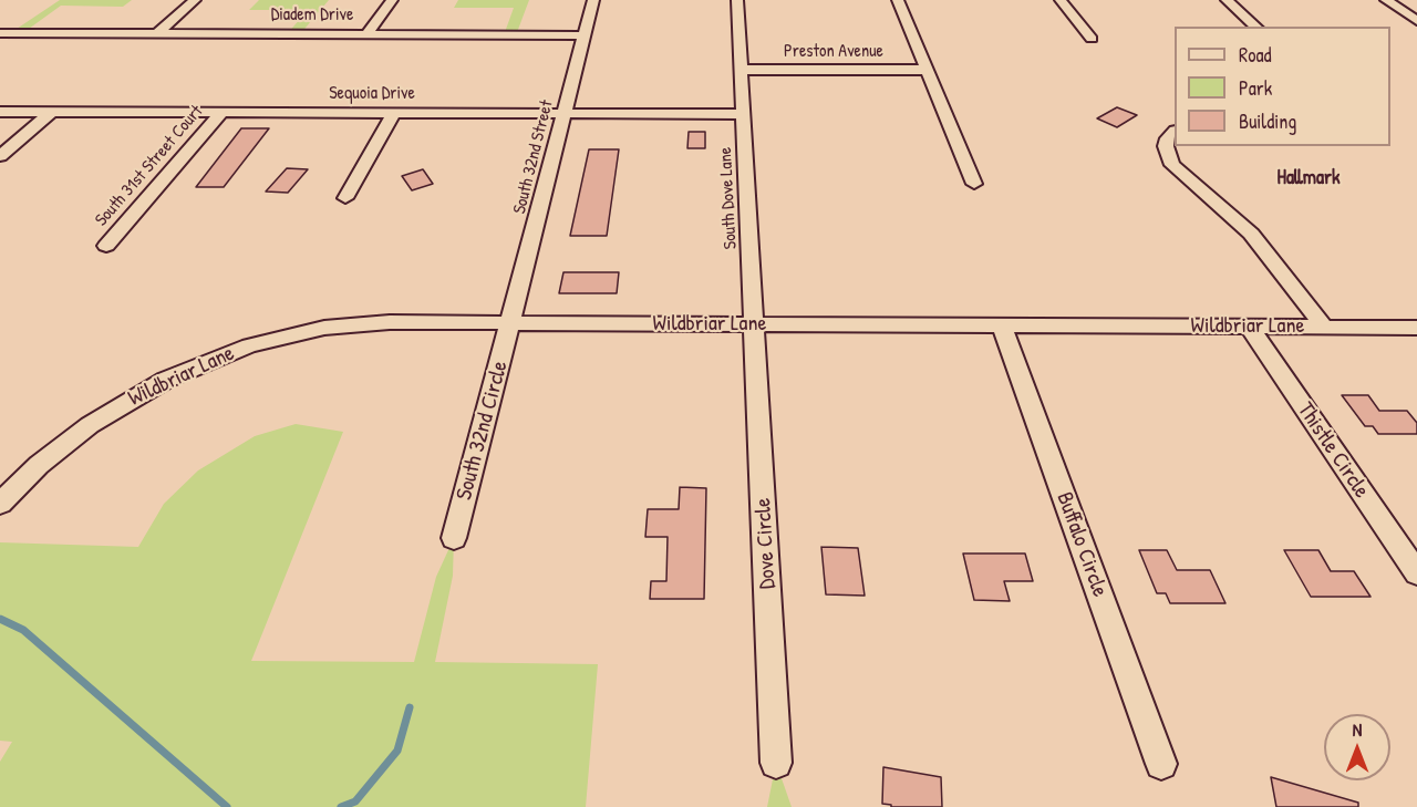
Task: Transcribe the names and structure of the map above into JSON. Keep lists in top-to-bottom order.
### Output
{
  "streets": {
    "street": [
      "Diadem Drive",
      "Preston Avenue",
      "Sequoia Drive",
      "South 32nd Street",
      "South 31st Street Court",
      "South Dove Lane",
      "Wildbriar Lane",
      "South 32nd Circle",
      "Thistle Circle",
      "Dove Circle",
      "Buffalo Circle"
    ]
  },
  "crossings": [
    ["Diadem Drive", "South 32nd Street"],
    ["Preston Avenue", "South Dove Lane"],
    ["Sequoia Drive", "South 32nd Street"],
    ["Sequoia Drive", "South 31st Street Court"],
    ["Sequoia Drive", "South Dove Lane"],
    ["South 32nd Street", "Wildbriar Lane"],
    ["South 32nd Street", "South 32nd Circle"],
    ["South Dove Lane", "Wildbriar Lane"],
    ["South Dove Lane", "Dove Circle"],
    ["Wildbriar Lane", "South 32nd Circle"],
    ["Wildbriar Lane", "Thistle Circle"],
    ["Wildbriar Lane", "Dove Circle"],
    ["Wildbriar Lane", "Buffalo Circle"]
  ],
  "districts": ["Hallmark"],
  "legend": ["Road", "Park", "Building"],
  "north": "top"
}
